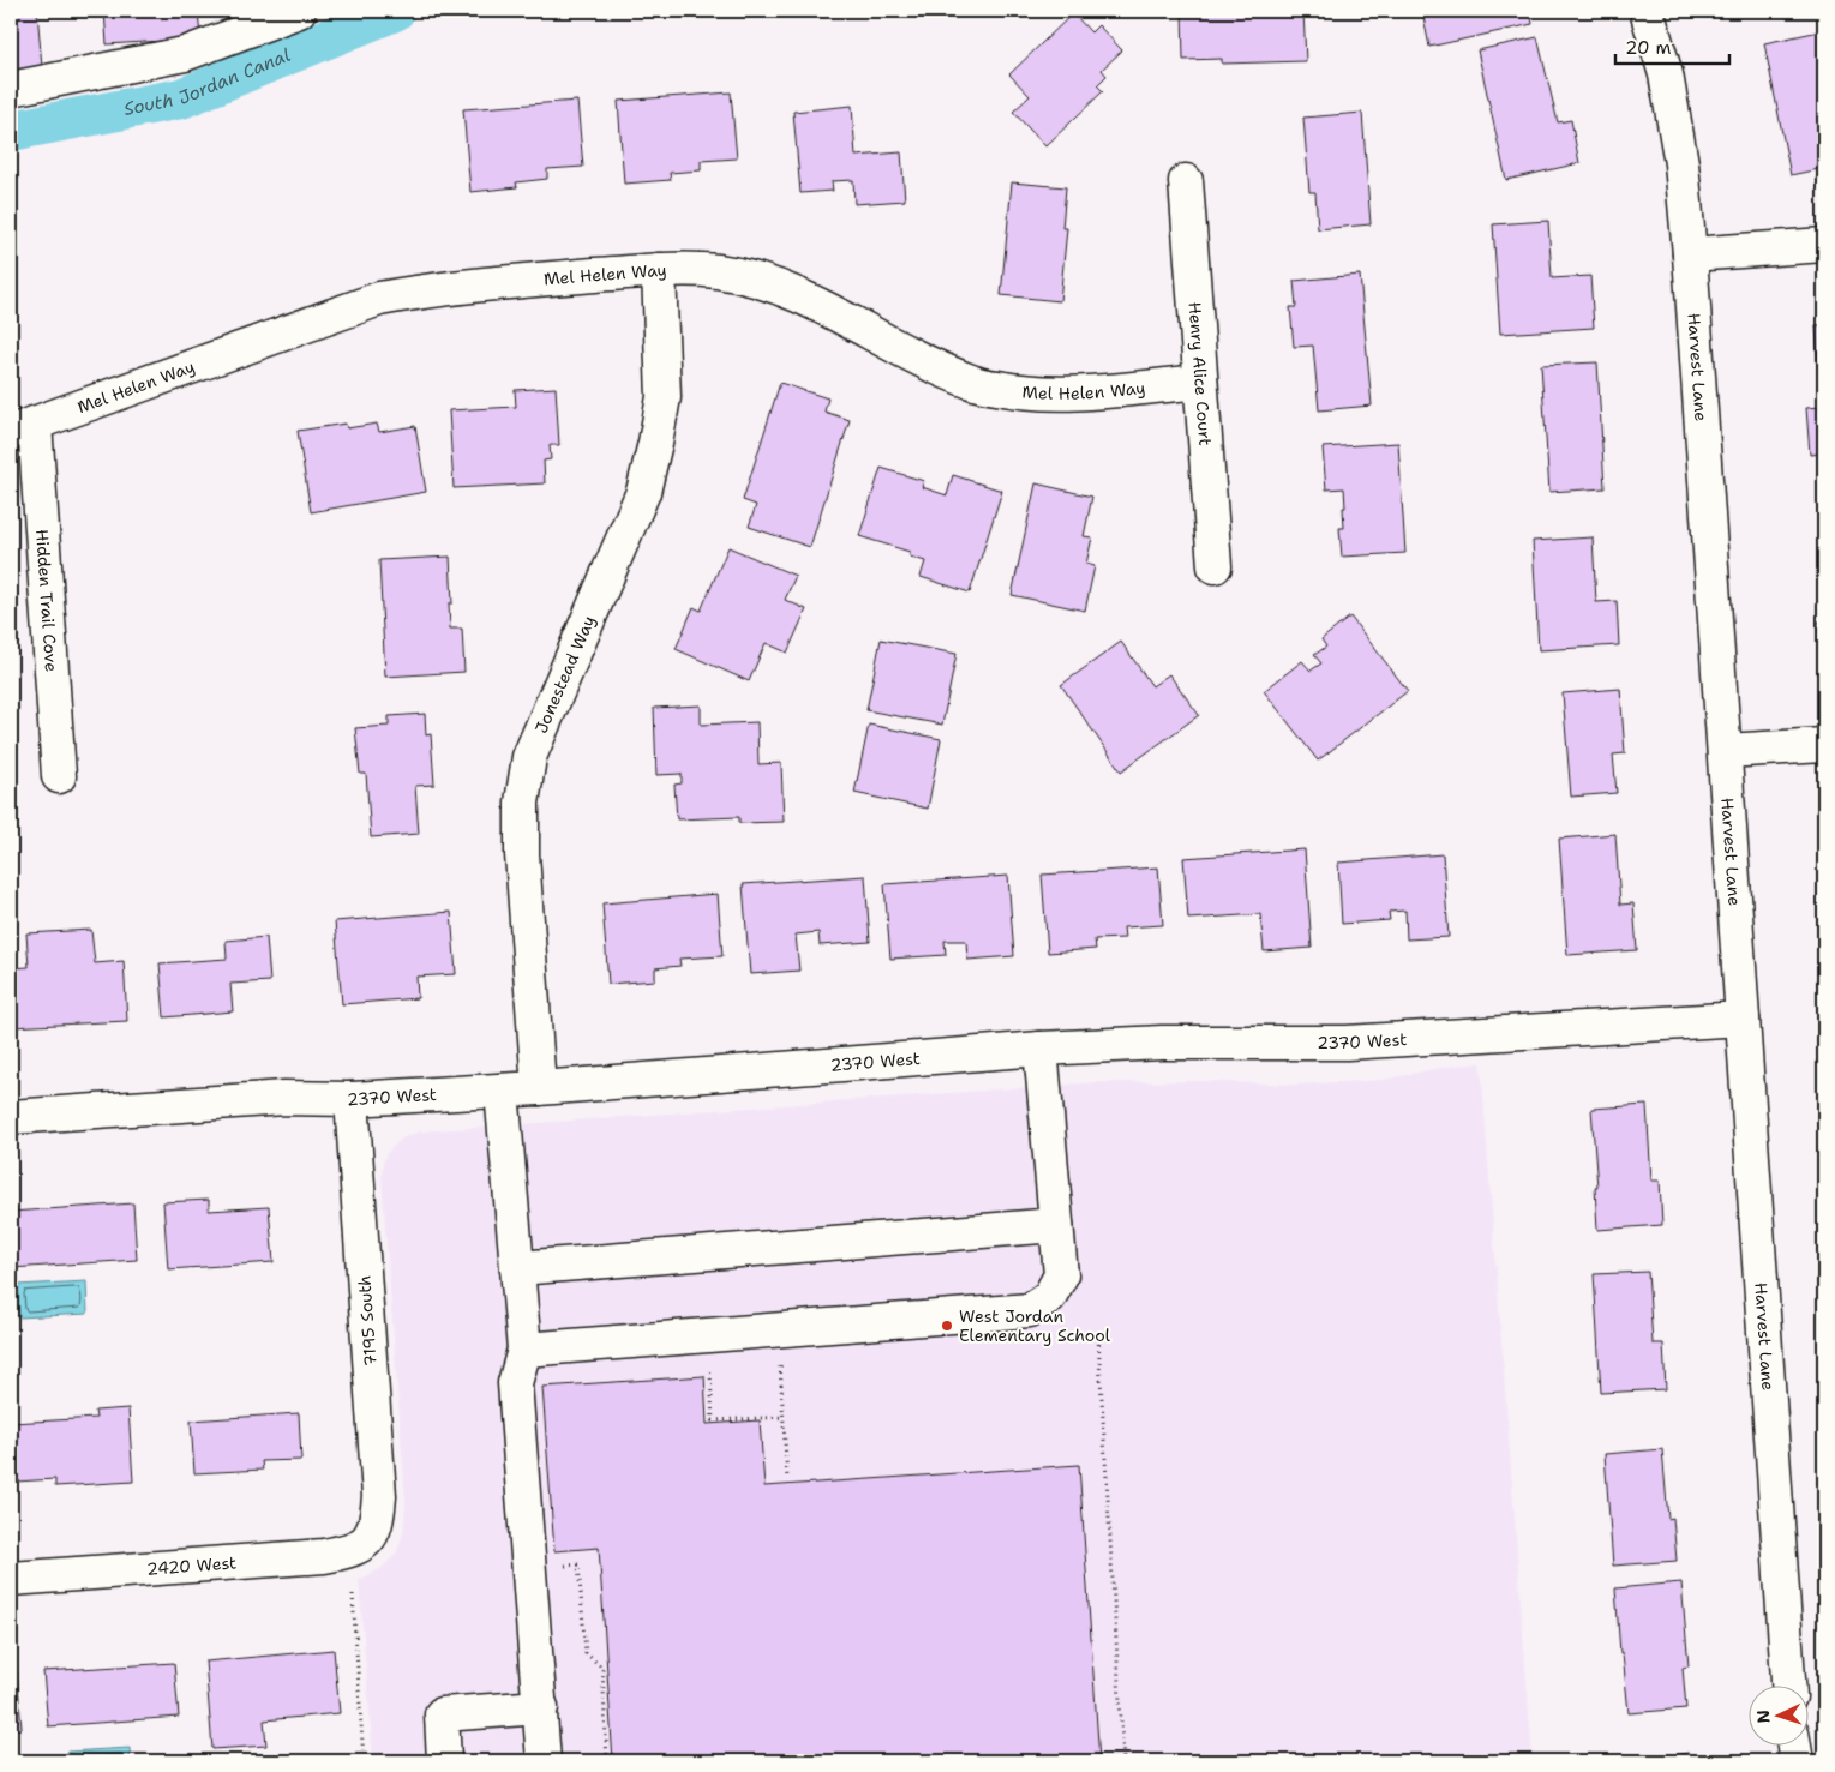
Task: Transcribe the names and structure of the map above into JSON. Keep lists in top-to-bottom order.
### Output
{
  "streets": {
    "street": [
      "Mel Helen Way",
      "Harvest Lane",
      "Henry Alice Court",
      "Hidden Trail Cove",
      "Jonestead Way",
      "2370 West",
      "7195 South",
      "2420 West"
    ]
  },
  "crossings": [
    ["Mel Helen Way", "Henry Alice Court"],
    ["Mel Helen Way", "Hidden Trail Cove"],
    ["Mel Helen Way", "Jonestead Way"],
    ["Harvest Lane", "2370 West"],
    ["Jonestead Way", "2370 West"],
    ["2370 West", "7195 South"],
    ["7195 South", "2420 West"]
  ],
  "water": ["South Jordan Canal"],
  "places": ["West Jordan Elementary School"],
  "scale_bar": "20 m",
  "north": "left"
}
